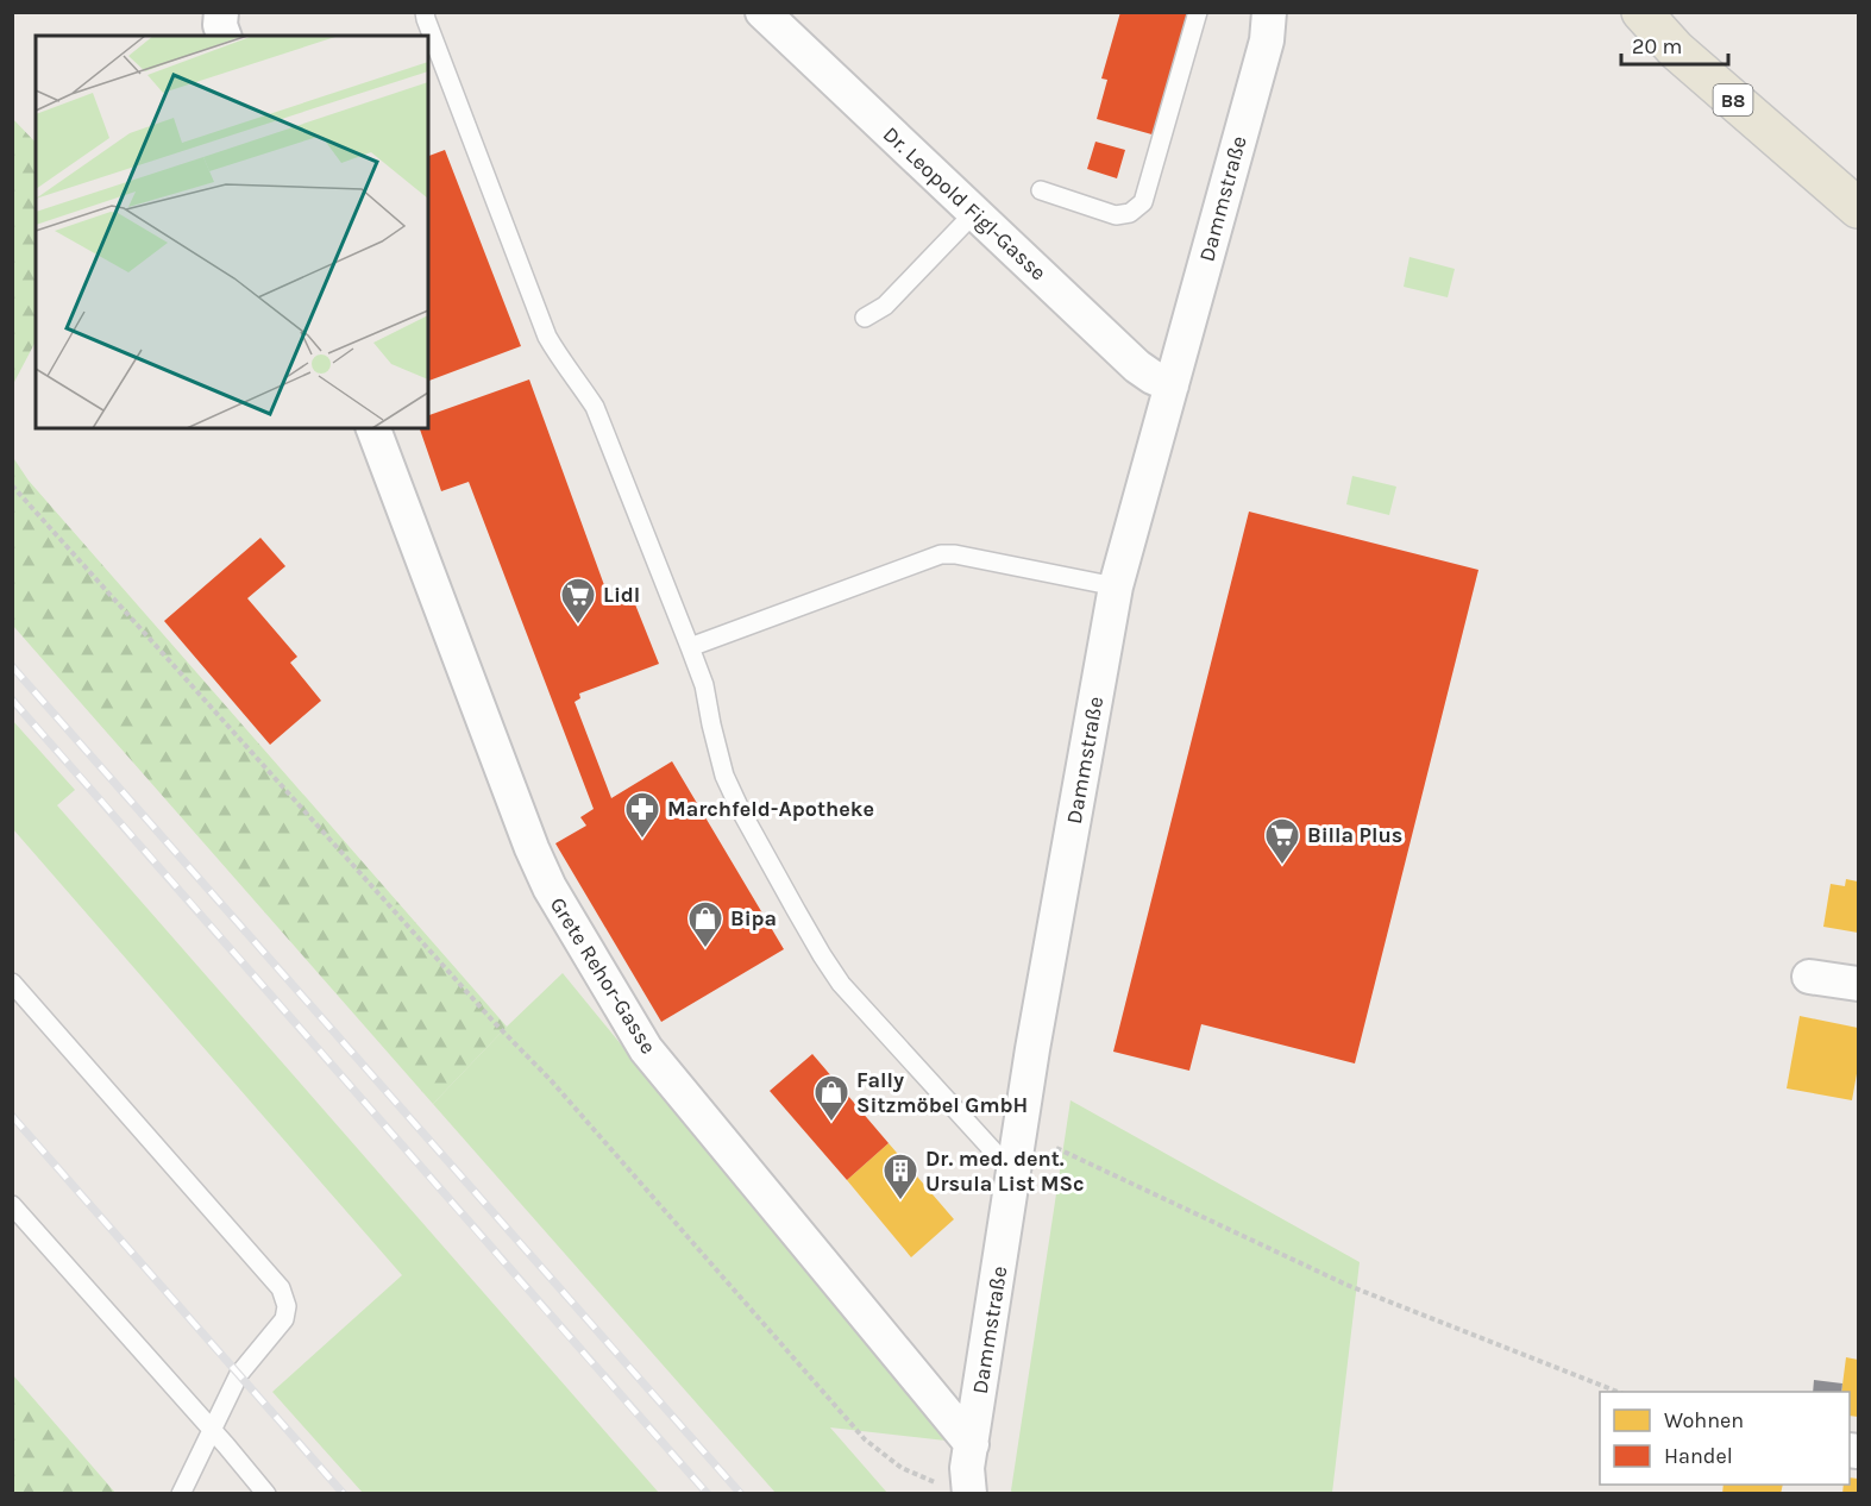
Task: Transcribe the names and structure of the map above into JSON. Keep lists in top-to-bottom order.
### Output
{
  "streets": {
    "main road": ["B8"],
    "street": ["Dammstraße", "Dr. Leopold Figl-Gasse", "Grete Rehor-Gasse"]
  },
  "crossings": [
    ["Dammstraße", "Dr. Leopold Figl-Gasse"],
    ["Dammstraße", "Grete Rehor-Gasse"]
  ],
  "places": {
    "supermarket": ["Lidl", "Billa Plus"],
    "pharmacy": ["Marchfeld-Apotheke"],
    "shop": ["Bipa", "Fally Sitzmöbel GmbH"],
    "building": ["Dr. med. dent. Ursula List MSc"]
  },
  "legend": ["Wohnen", "Handel"],
  "scale_bar": "20 m"
}
